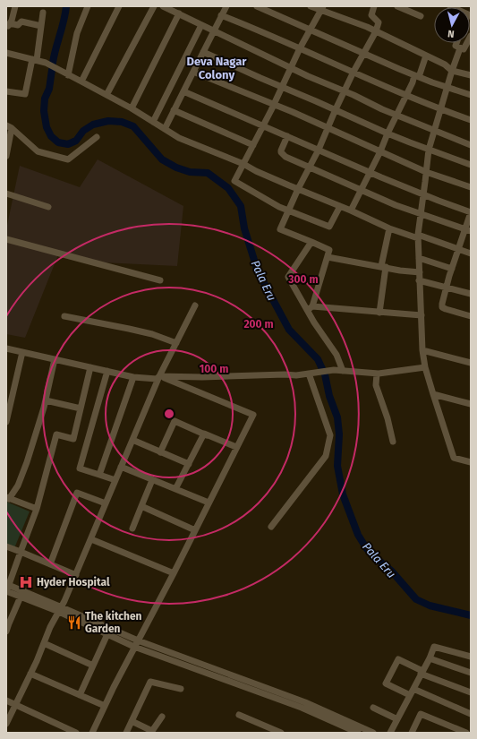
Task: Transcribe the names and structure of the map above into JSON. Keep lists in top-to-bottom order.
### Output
{
  "districts": ["Deva Nagar Colony"],
  "water": ["Pala Eru"],
  "places": {
    "hospital": ["Hyder Hospital"],
    "restaurant": ["The kitchen Garden"]
  },
  "north": "bottom",
  "rings": ["300 m", "200 m", "100 m"]
}
